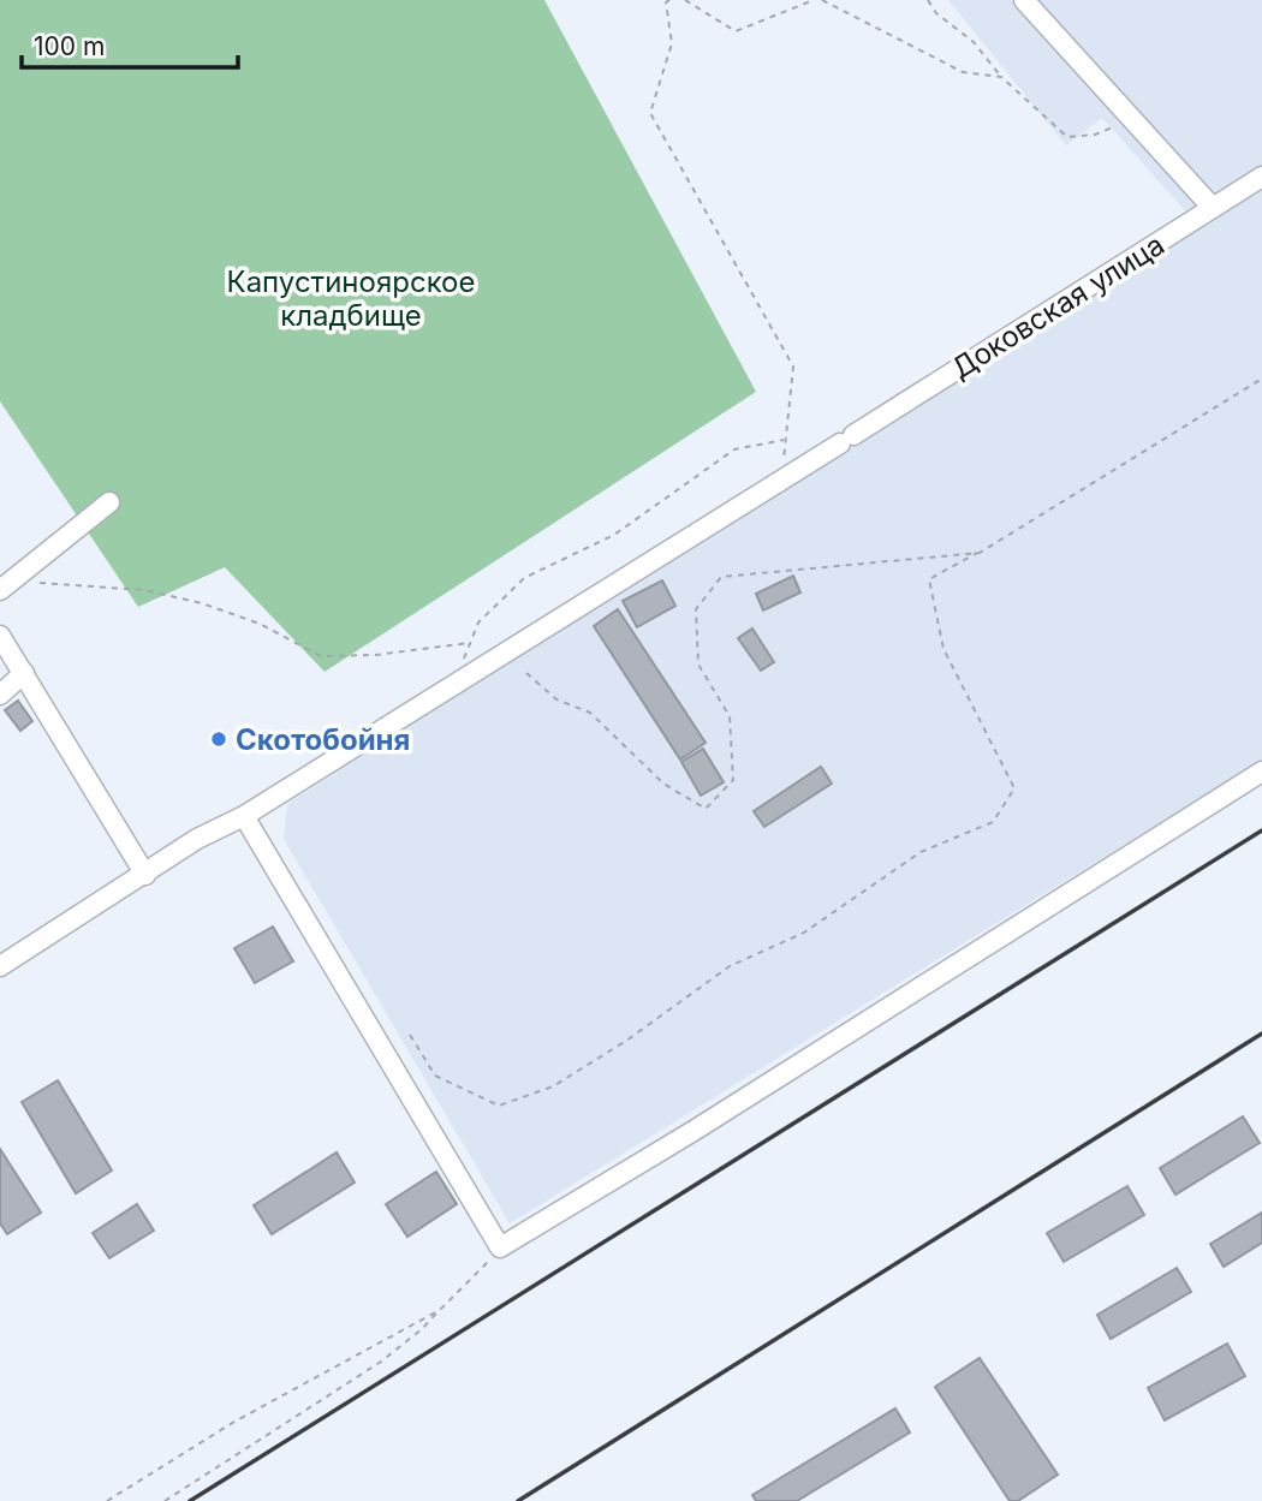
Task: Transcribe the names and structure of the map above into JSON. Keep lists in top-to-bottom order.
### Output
{
  "streets": {
    "street": ["Доковская улица"]
  },
  "parks": ["Капустиноярское кладбище"],
  "places": ["Скотобойня"],
  "scale_bar": "100 m"
}
